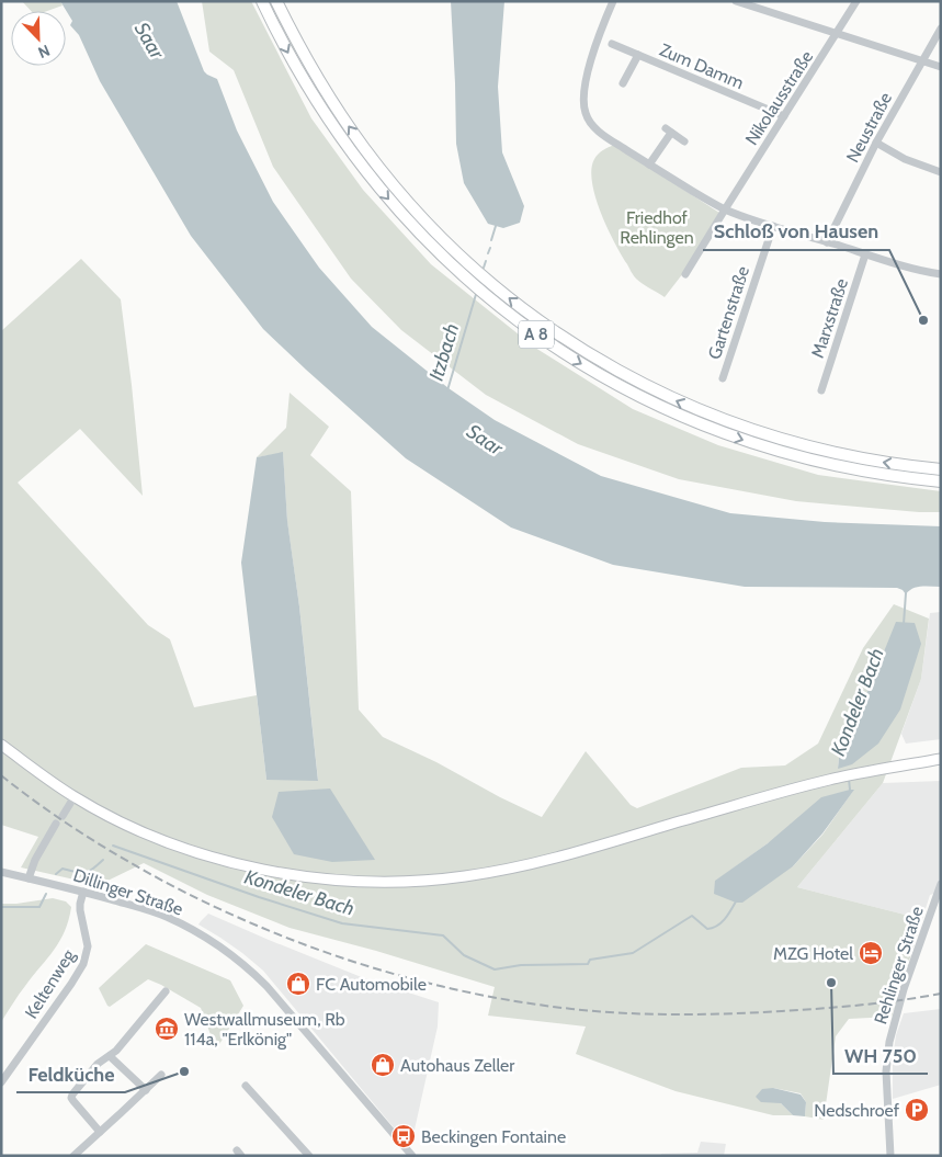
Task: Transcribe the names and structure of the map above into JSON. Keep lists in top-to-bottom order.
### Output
{
  "streets": {
    "highway": ["A 8"],
    "street": [
      "Zum Damm",
      "Nikolausstraße",
      "Neustraße",
      "Gartenstraße",
      "Marxstraße",
      "Dillinger Straße",
      "Rehlinger Straße",
      "Keltenweg"
    ]
  },
  "crossings": [
    ["Zum Damm", "Nikolausstraße"],
    ["Dillinger Straße", "Keltenweg"]
  ],
  "water": ["Saar", "Itzbach", "Kondeler Bach"],
  "parks": ["Friedhof Rehlingen"],
  "places": {
    "other": ["Schloß von Hausen", "WH 750", "Feldküche"],
    "hotel": ["MZG Hotel"],
    "shop": ["FC Automobile", "Autohaus Zeller"],
    "museum": ["Westwallmuseum, Rb 114a, \"Erlkönig\""],
    "parking": ["Nedschroef"],
    "bus stop": ["Beckingen Fontaine"]
  },
  "north": "bottom right"
}
